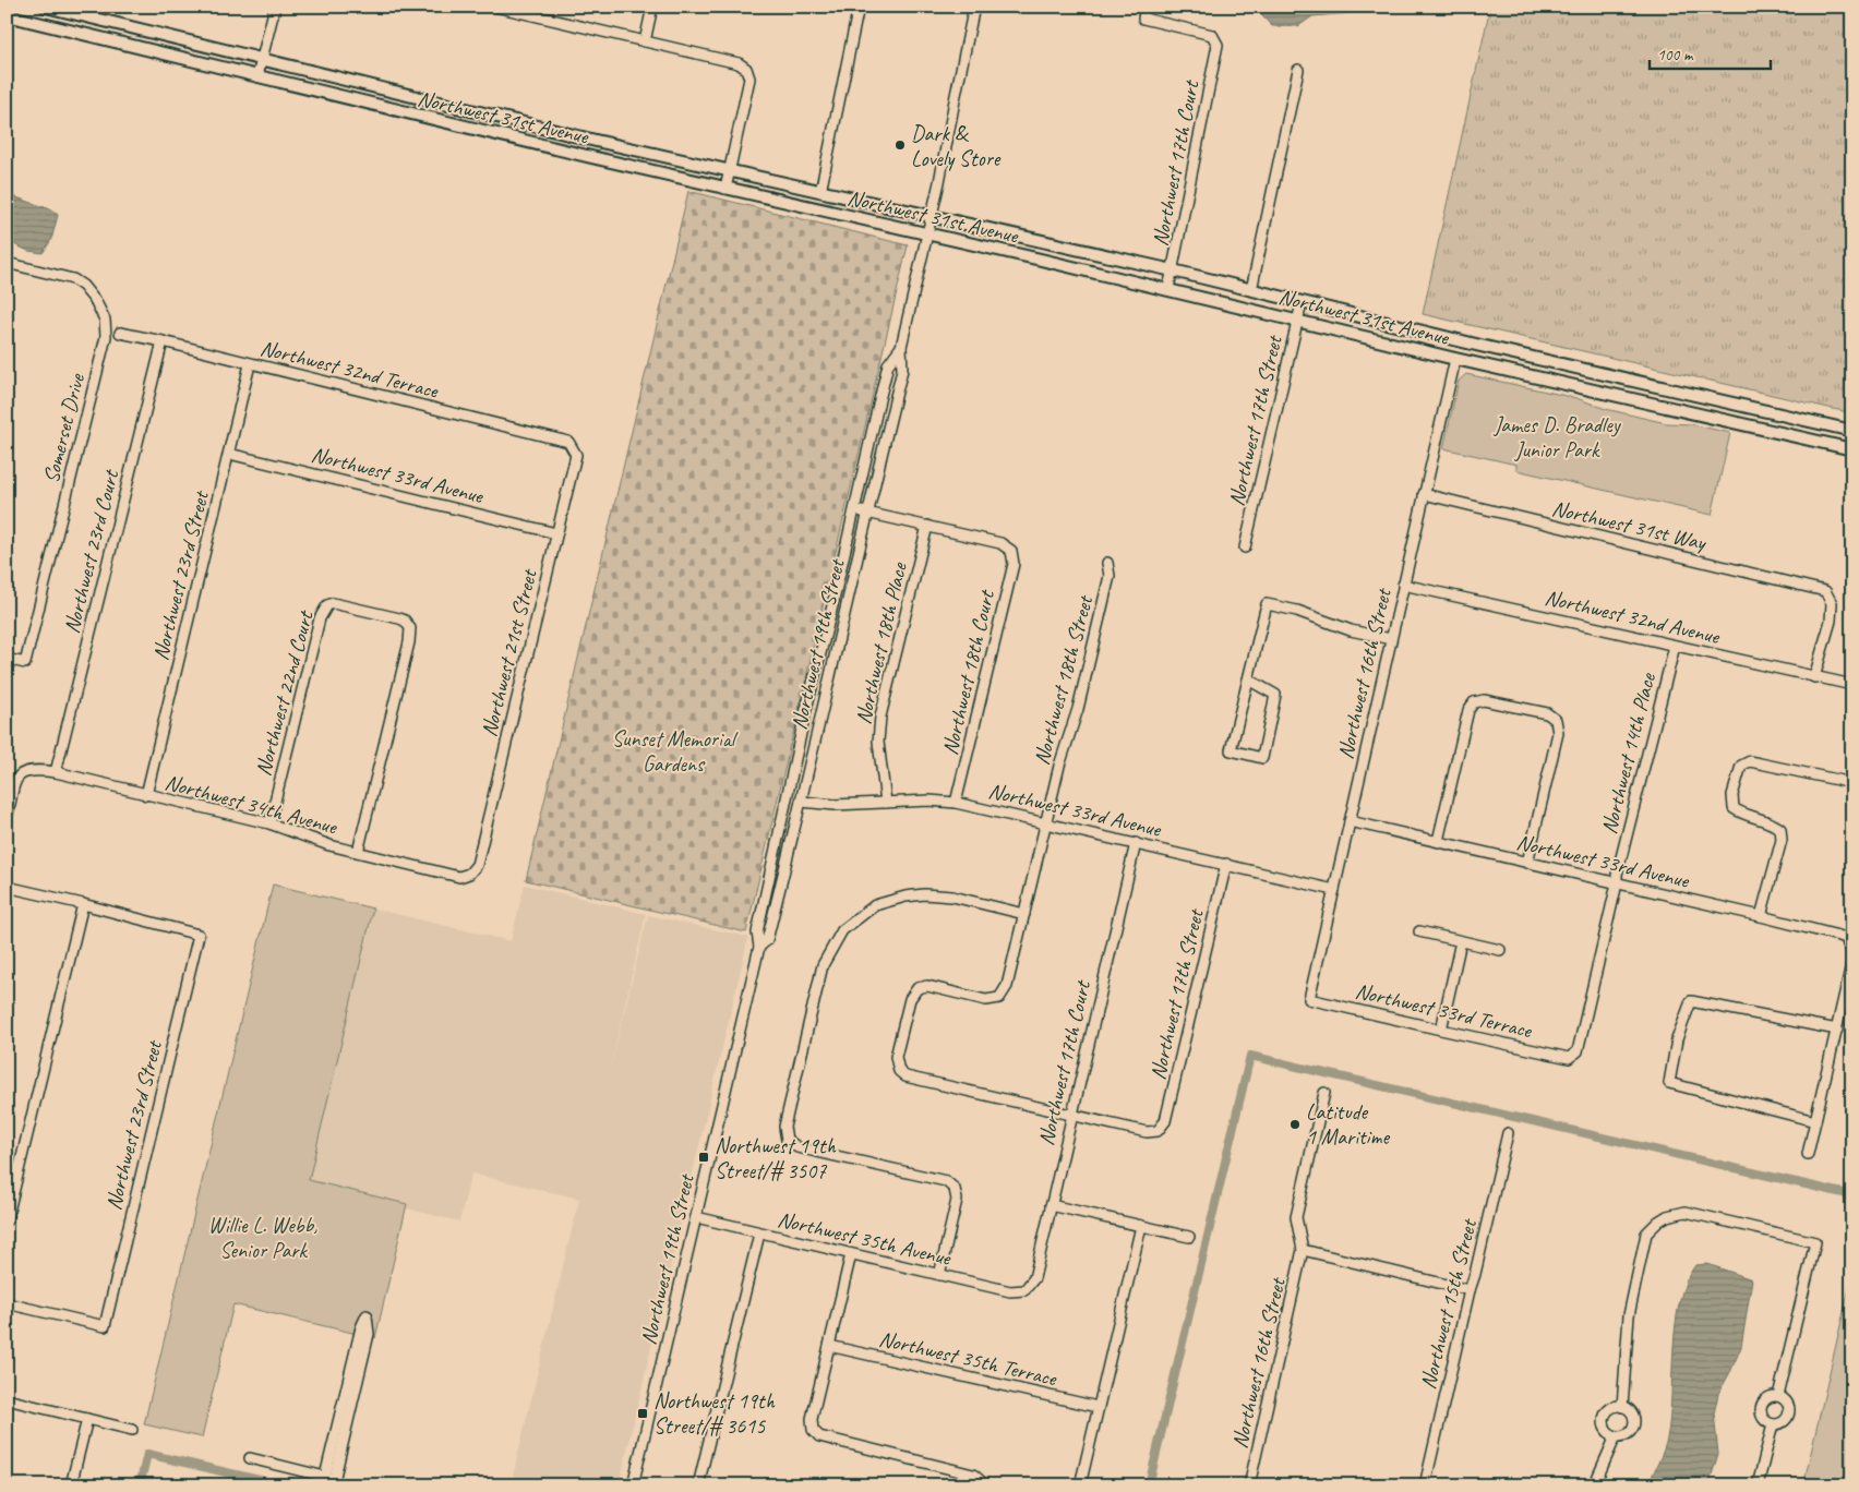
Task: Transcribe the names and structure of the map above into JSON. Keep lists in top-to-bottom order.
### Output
{
  "streets": {
    "main road": ["Northwest 31st Avenue"],
    "street": [
      "Northwest 17th Court",
      "Northwest 32nd Terrace",
      "Northwest 17th Street",
      "Somerset Drive",
      "Northwest 33rd Avenue",
      "Northwest 31st Way",
      "Northwest 23rd Court",
      "Northwest 23rd Street",
      "Northwest 32nd Avenue",
      "Northwest 18th Place",
      "Northwest 19th Street",
      "Northwest 21st Street",
      "Northwest 18th Court",
      "Northwest 16th Street",
      "Northwest 18th Street",
      "Northwest 22nd Court",
      "Northwest 14th Place",
      "Northwest 34th Avenue",
      "Northwest 33rd Terrace",
      "Northwest 35th Avenue",
      "Northwest 15th Street",
      "Northwest 35th Terrace"
    ]
  },
  "crossings": [
    ["Northwest 31st Avenue", "Northwest 17th Court"],
    ["Northwest 31st Avenue", "Northwest 17th Street"],
    ["Northwest 31st Avenue", "Northwest 19th Street"],
    ["Northwest 31st Avenue", "Northwest 16th Street"],
    ["Northwest 17th Court", "Northwest 17th Street"],
    ["Northwest 17th Court", "Northwest 33rd Avenue"],
    ["Northwest 17th Court", "Northwest 18th Street"],
    ["Northwest 17th Court", "Northwest 35th Avenue"],
    ["Northwest 32nd Terrace", "Northwest 23rd Court"],
    ["Northwest 32nd Terrace", "Northwest 23rd Street"],
    ["Northwest 32nd Terrace", "Northwest 21st Street"],
    ["Northwest 17th Street", "Northwest 33rd Avenue"],
    ["Northwest 17th Street", "Northwest 18th Street"],
    ["Northwest 33rd Avenue", "Northwest 23rd Street"],
    ["Northwest 33rd Avenue", "Northwest 18th Place"],
    ["Northwest 33rd Avenue", "Northwest 19th Street"],
    ["Northwest 33rd Avenue", "Northwest 21st Street"],
    ["Northwest 33rd Avenue", "Northwest 18th Court"],
    ["Northwest 33rd Avenue", "Northwest 16th Street"],
    ["Northwest 33rd Avenue", "Northwest 18th Street"],
    ["Northwest 33rd Avenue", "Northwest 14th Place"],
    ["Northwest 31st Way", "Northwest 32nd Avenue"],
    ["Northwest 31st Way", "Northwest 16th Street"],
    ["Northwest 23rd Court", "Northwest 34th Avenue"],
    ["Northwest 23rd Street", "Northwest 34th Avenue"],
    ["Northwest 32nd Avenue", "Northwest 16th Street"],
    ["Northwest 32nd Avenue", "Northwest 14th Place"],
    ["Northwest 18th Place", "Northwest 18th Court"],
    ["Northwest 19th Street", "Northwest 35th Avenue"],
    ["Northwest 21st Street", "Northwest 34th Avenue"],
    ["Northwest 16th Street", "Northwest 33rd Terrace"],
    ["Northwest 22nd Court", "Northwest 34th Avenue"],
    ["Northwest 14th Place", "Northwest 33rd Terrace"]
  ],
  "parks": ["James D. Bradley Junior Park", "Sunset Memorial Gardens", "Willie L. Webb, Senior Park"],
  "places": {
    "other": ["Dark & Lovely Store", "Latitude 1 Maritime"],
    "transit": ["Northwest 19th Street/# 3507", "Northwest 19th Street/# 3615"]
  },
  "scale_bar": "100 m"
}
